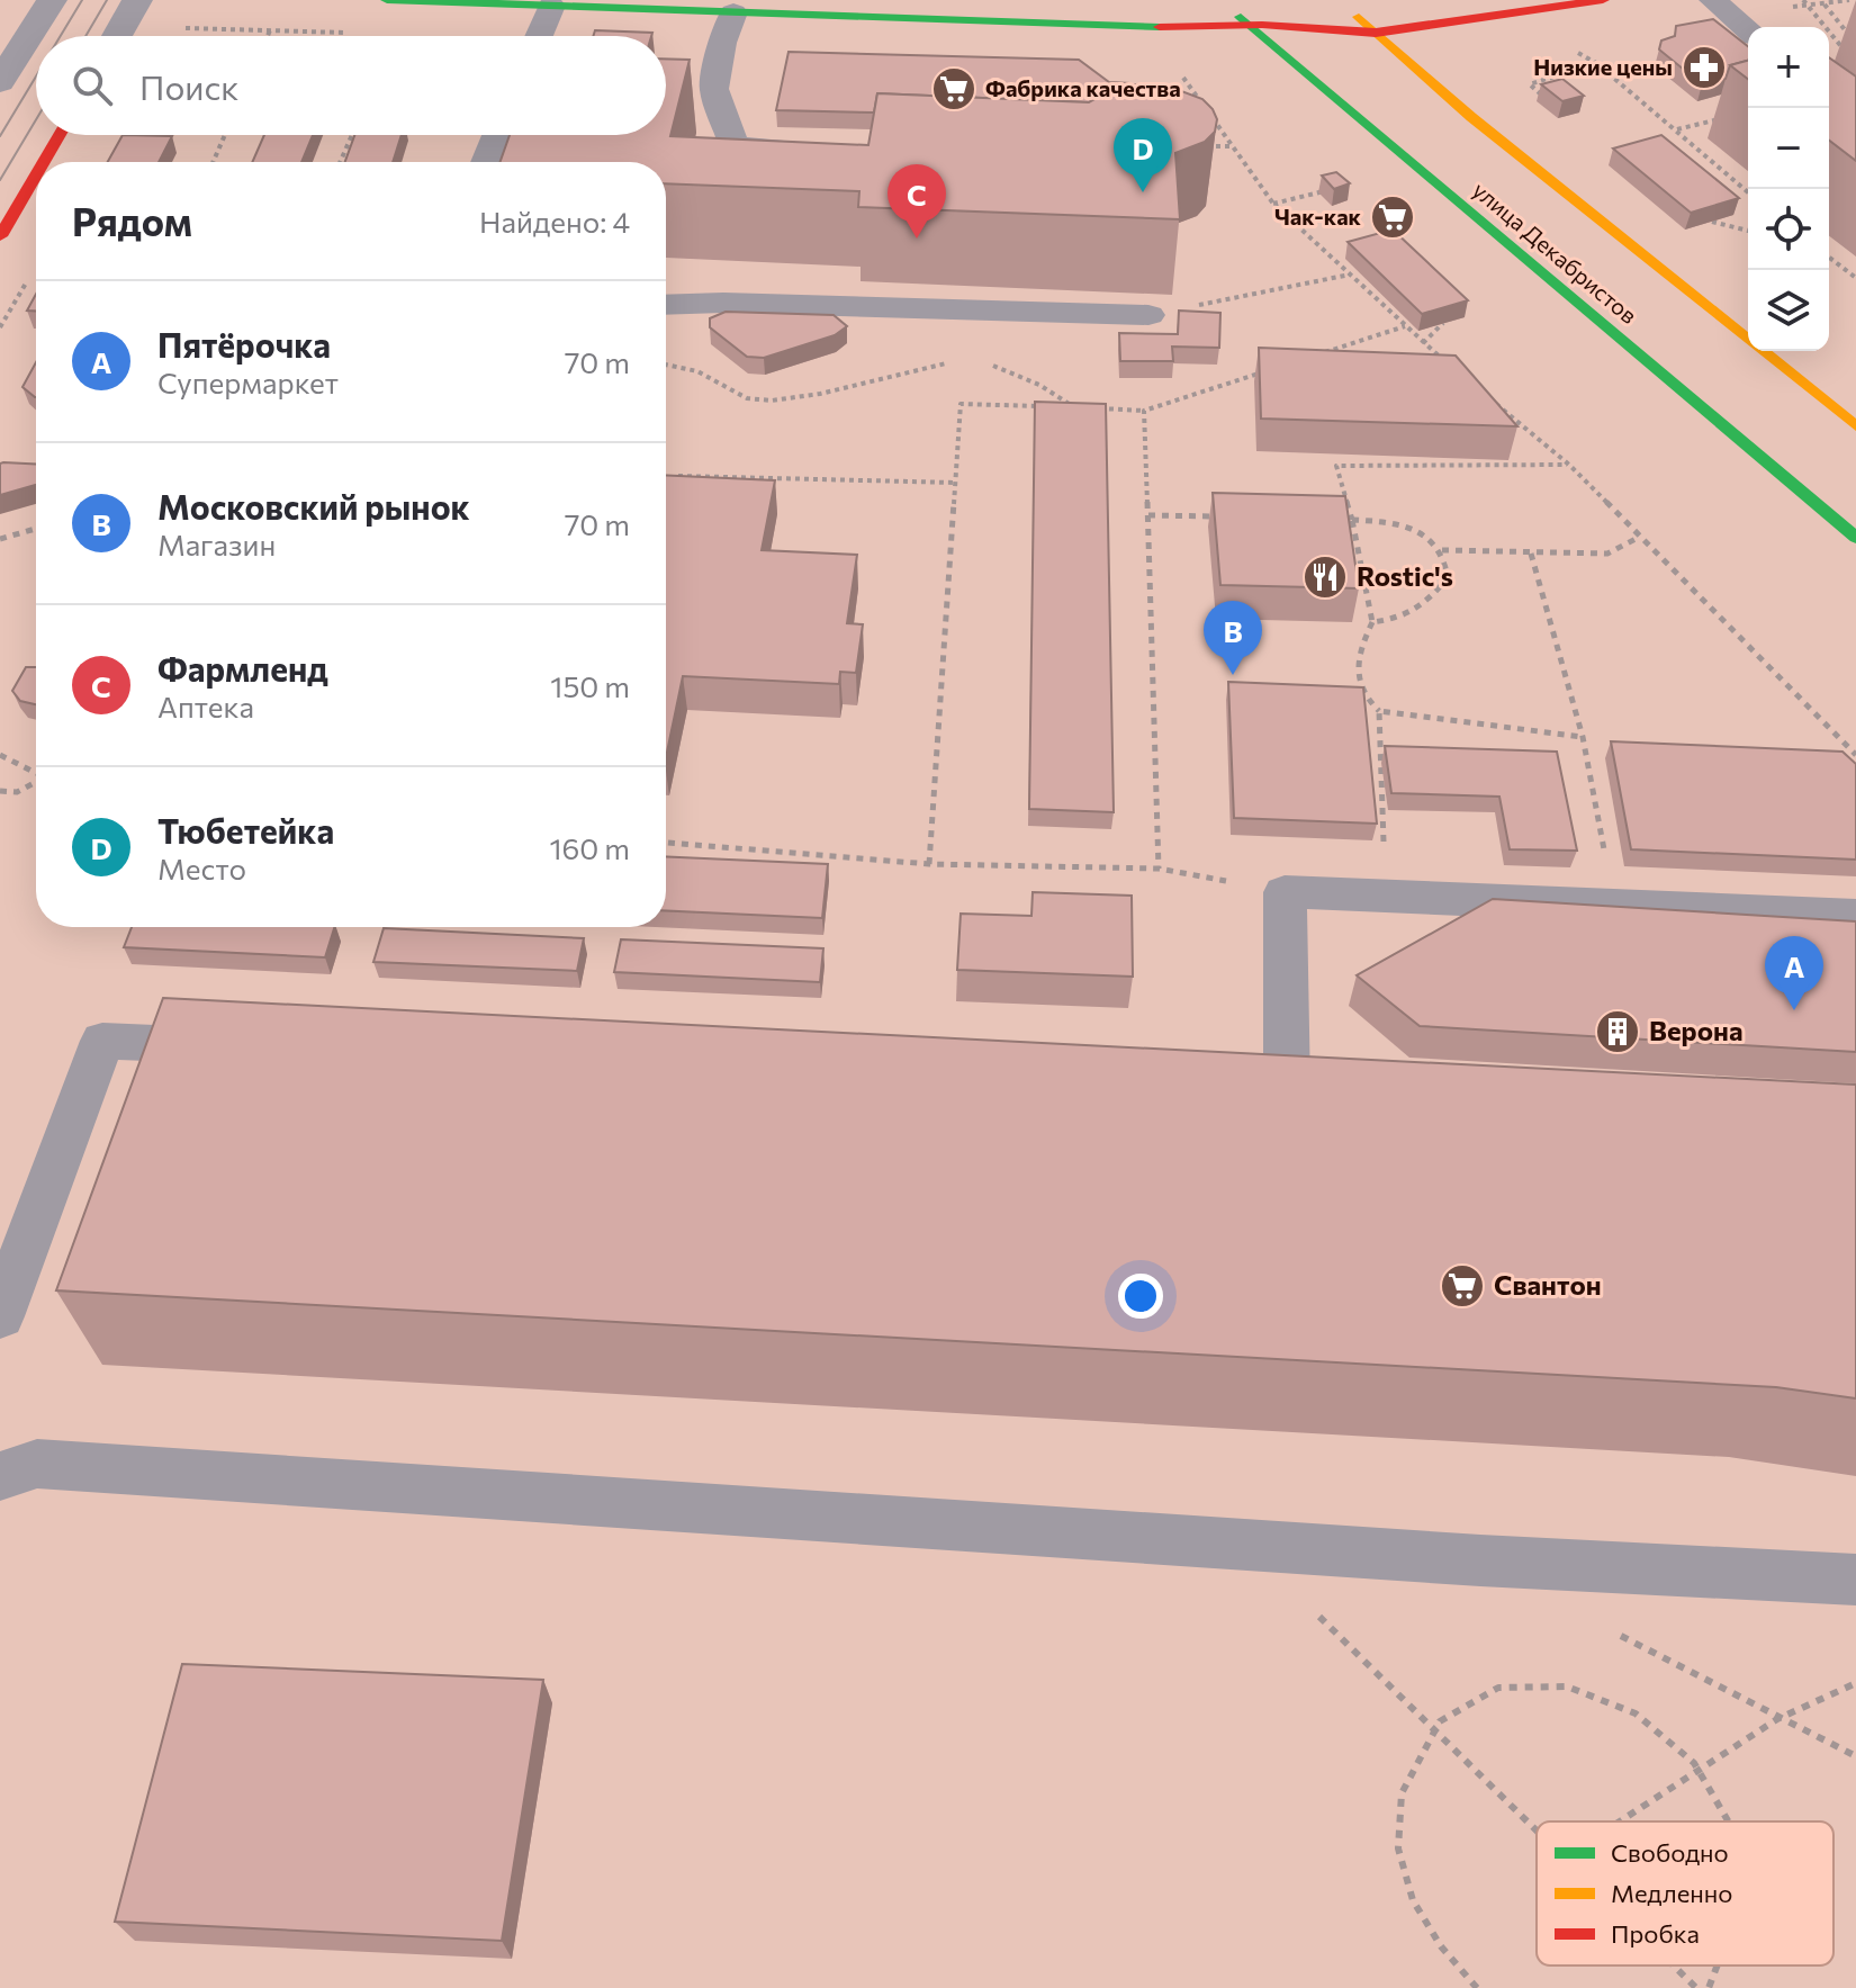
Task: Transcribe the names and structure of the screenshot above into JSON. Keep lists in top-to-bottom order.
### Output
{
  "streets": {
    "main road": ["улица Декабристов"]
  },
  "places": {
    "pharmacy": ["Низкие цены"],
    "supermarket": ["Фабрика качества", "Чак-как", "Свантон"],
    "restaurant": ["Rostic's"],
    "building": ["Верона"]
  },
  "legend": ["Свободно", "Медленно", "Пробка"],
  "page": {
    "map_buttons": ["+", "−"],
    "search": "Поиск",
    "pins": [
      "D",
      "C",
      "B",
      "A"
    ],
    "heading": ["Рядом", "Найдено: 4"],
    "list": [
      {
        "mark": "A",
        "name": "Пятёрочка",
        "note": "Супермаркет",
        "value": "70 m"
      },
      {
        "mark": "B",
        "name": "Московский рынок",
        "note": "Магазин",
        "value": "70 m"
      },
      {
        "mark": "C",
        "name": "Фармленд",
        "note": "Аптека",
        "value": "150 m"
      },
      {
        "mark": "D",
        "name": "Тюбетейка",
        "note": "Место",
        "value": "160 m"
      }
    ]
  }
}
